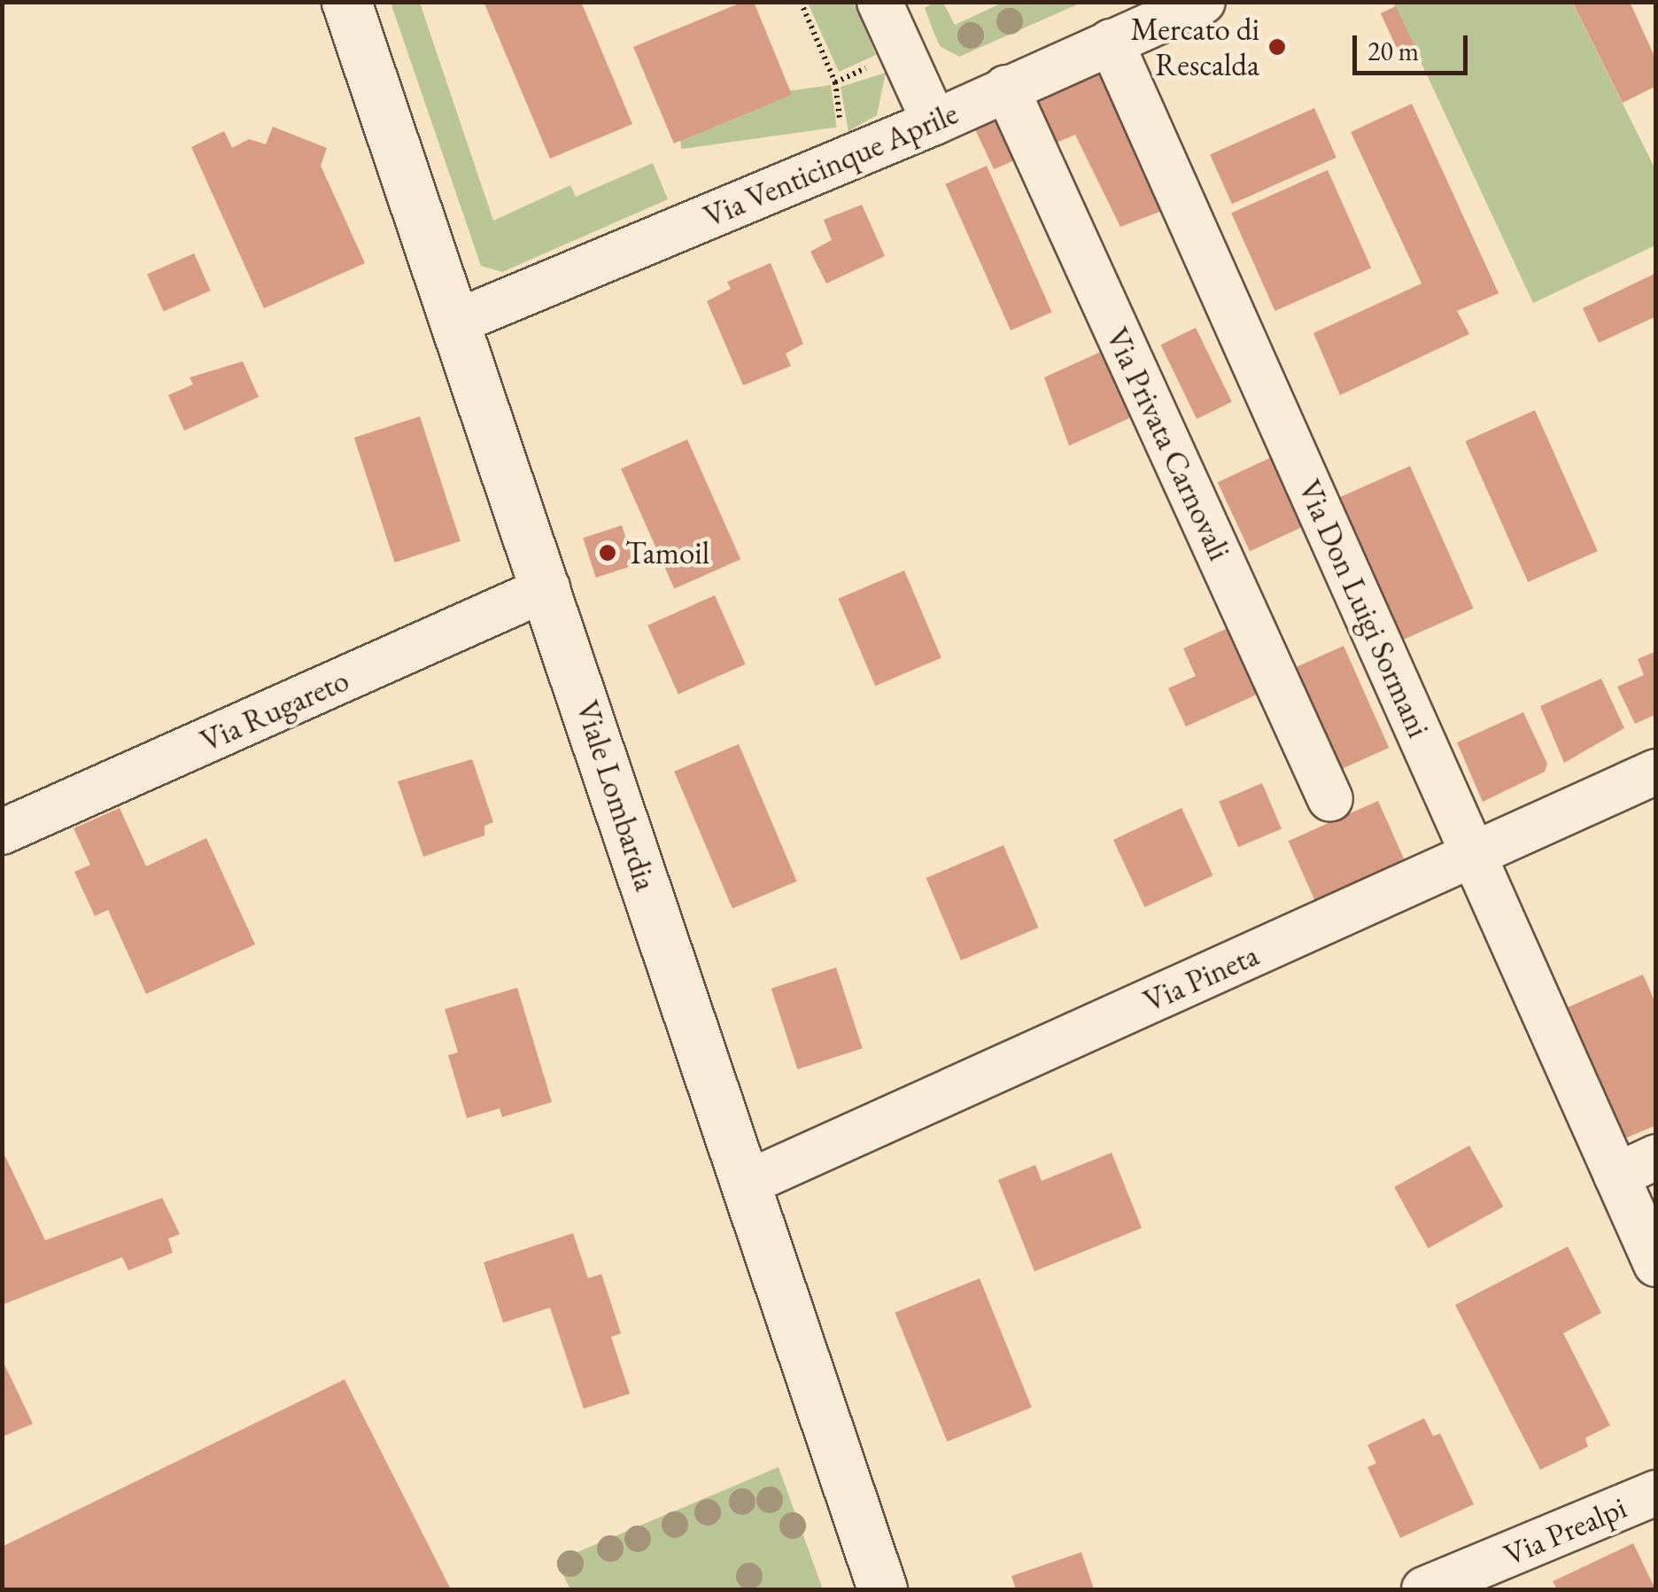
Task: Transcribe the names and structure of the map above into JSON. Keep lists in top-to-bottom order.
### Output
{
  "streets": {
    "street": [
      "Via Venticinque Aprile",
      "Via Privata Carnovali",
      "Via Don Luigi Sormani",
      "Via Rugareto",
      "Viale Lombardia",
      "Via Pineta",
      "Via Prealpi"
    ]
  },
  "crossings": [
    ["Via Venticinque Aprile", "Via Privata Carnovali"],
    ["Via Venticinque Aprile", "Via Don Luigi Sormani"],
    ["Via Venticinque Aprile", "Viale Lombardia"],
    ["Via Don Luigi Sormani", "Via Pineta"],
    ["Via Rugareto", "Viale Lombardia"],
    ["Viale Lombardia", "Via Pineta"]
  ],
  "places": ["Mercato di Rescalda", "Tamoil"],
  "scale_bar": "20 m"
}
